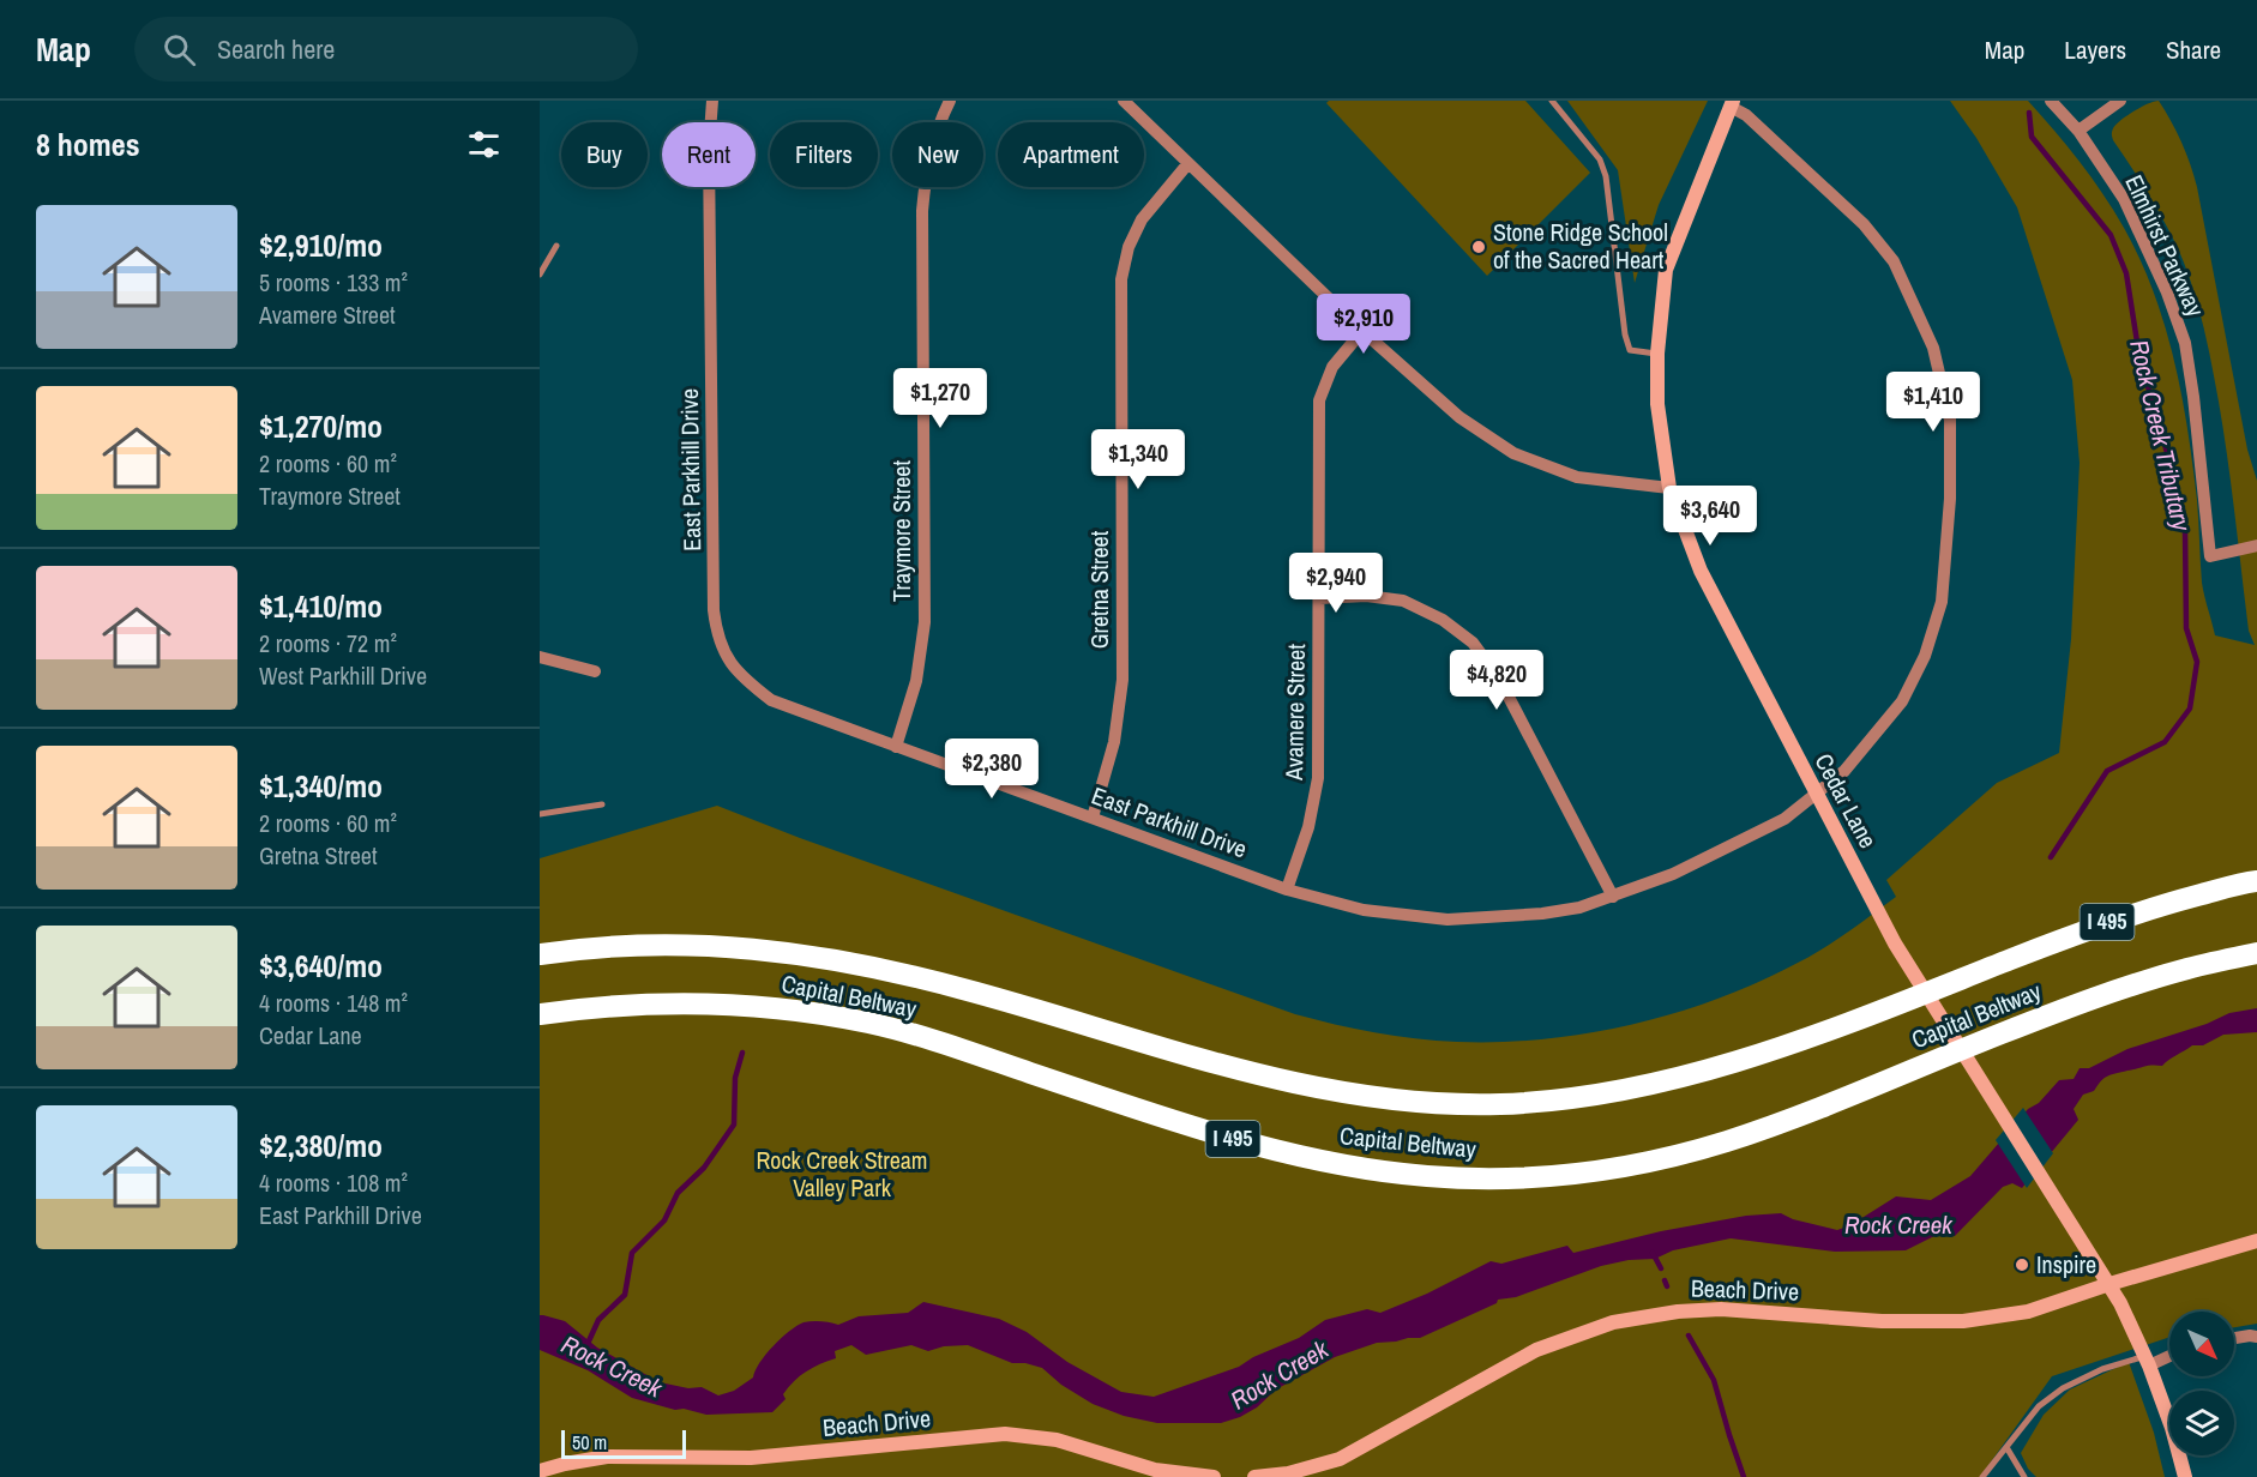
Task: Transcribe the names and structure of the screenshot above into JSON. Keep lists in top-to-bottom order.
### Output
{
  "streets": {
    "highway": ["I 495", "Capital Beltway"],
    "street": [
      "Elmhirst Parkway",
      "East Parkhill Drive",
      "Traymore Street",
      "Gretna Street",
      "Avamere Street",
      "Cedar Lane",
      "Beach Drive"
    ]
  },
  "crossings": [
    ["East Parkhill Drive", "Traymore Street"],
    ["East Parkhill Drive", "Gretna Street"],
    ["East Parkhill Drive", "Avamere Street"],
    ["East Parkhill Drive", "Cedar Lane"],
    ["Cedar Lane", "Beach Drive"]
  ],
  "water": ["Rock Creek Tributary", "Rock Creek"],
  "parks": ["Rock Creek Stream Valley Park"],
  "places": ["Stone Ridge School of the Sacred Heart", "Inspire"],
  "scale_bar": "50 m",
  "north": "bottom right",
  "page": {
    "header": "Map",
    "search": "Search here",
    "nav": ["Map", "Layers", "Share"],
    "heading": "8 homes",
    "chip": [
      "Buy",
      "Rent",
      "Filters",
      "New",
      "Apartment"
    ],
    "list": [
      {
        "name": "$2,910/mo",
        "note": "5 rooms · 133 m² · Avamere Street"
      },
      {
        "name": "$1,270/mo",
        "note": "2 rooms · 60 m² · Traymore Street"
      },
      {
        "name": "$1,410/mo",
        "note": "2 rooms · 72 m² · West Parkhill Drive"
      },
      {
        "name": "$1,340/mo",
        "note": "2 rooms · 60 m² · Gretna Street"
      },
      {
        "name": "$3,640/mo",
        "note": "4 rooms · 148 m² · Cedar Lane"
      },
      {
        "name": "$2,380/mo",
        "note": "4 rooms · 108 m² · East Parkhill Drive"
      }
    ],
    "price": [
      "$2,910",
      "$1,270",
      "$1,410",
      "$1,340",
      "$3,640",
      "$2,940",
      "$4,820",
      "$2,380"
    ],
    "scale": "50 m"
  }
}
